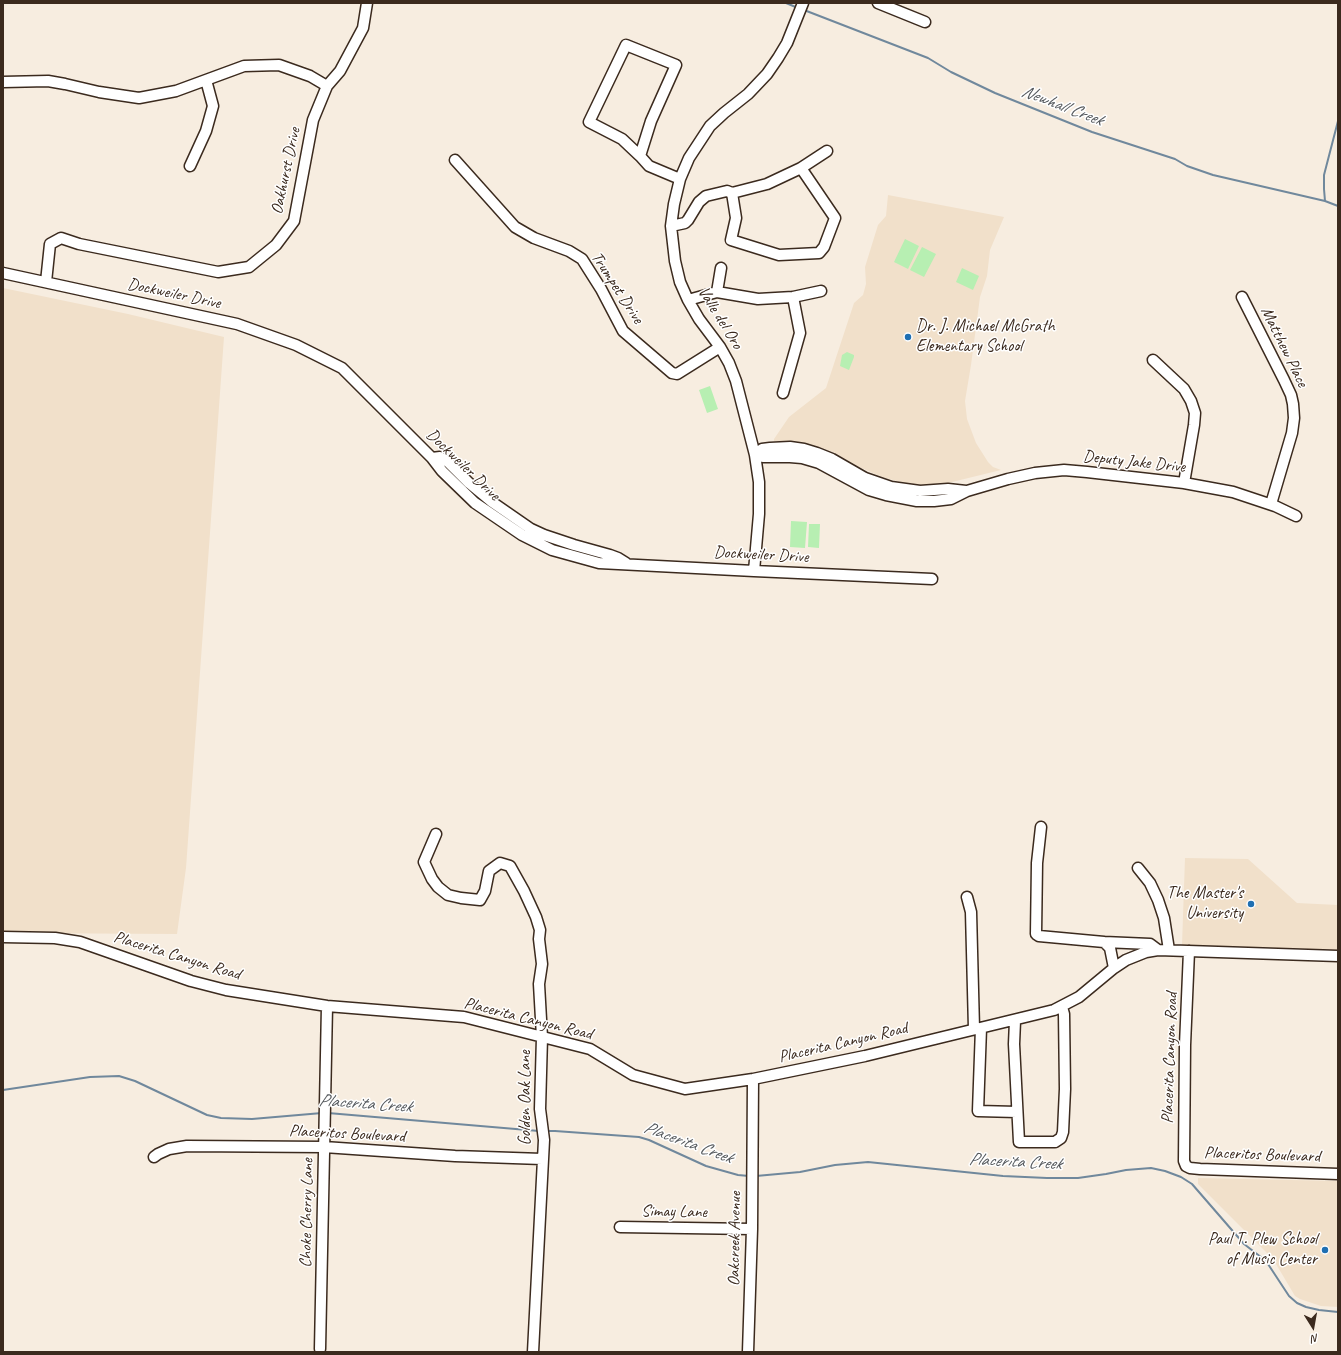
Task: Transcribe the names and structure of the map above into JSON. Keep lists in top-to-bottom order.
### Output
{
  "streets": {
    "street": [
      "Oakhurst Drive",
      "Trumpet Drive",
      "Dockweiler Drive",
      "Valle del Oro",
      "Matthew Place",
      "Deputy Jake Drive",
      "Placerita Canyon Road",
      "Golden Oak Lane",
      "Placeritos Boulevard",
      "Simay Lane",
      "Choke Cherry Lane",
      "Oakcreek Avenue"
    ]
  },
  "crossings": [
    ["Oakhurst Drive", "Dockweiler Drive"],
    ["Trumpet Drive", "Valle del Oro"],
    ["Dockweiler Drive", "Valle del Oro"],
    ["Valle del Oro", "Deputy Jake Drive"],
    ["Matthew Place", "Deputy Jake Drive"],
    ["Placerita Canyon Road", "Golden Oak Lane"],
    ["Placerita Canyon Road", "Placeritos Boulevard"],
    ["Placerita Canyon Road", "Choke Cherry Lane"],
    ["Placerita Canyon Road", "Oakcreek Avenue"],
    ["Golden Oak Lane", "Placeritos Boulevard"],
    ["Placeritos Boulevard", "Choke Cherry Lane"],
    ["Simay Lane", "Oakcreek Avenue"]
  ],
  "water": ["Newhall Creek", "Placerita Creek"],
  "places": ["Dr. J. Michael McGrath Elementary School", "The Master's University", "Paul T. Plew School of Music Center"],
  "north": "bottom"
}
